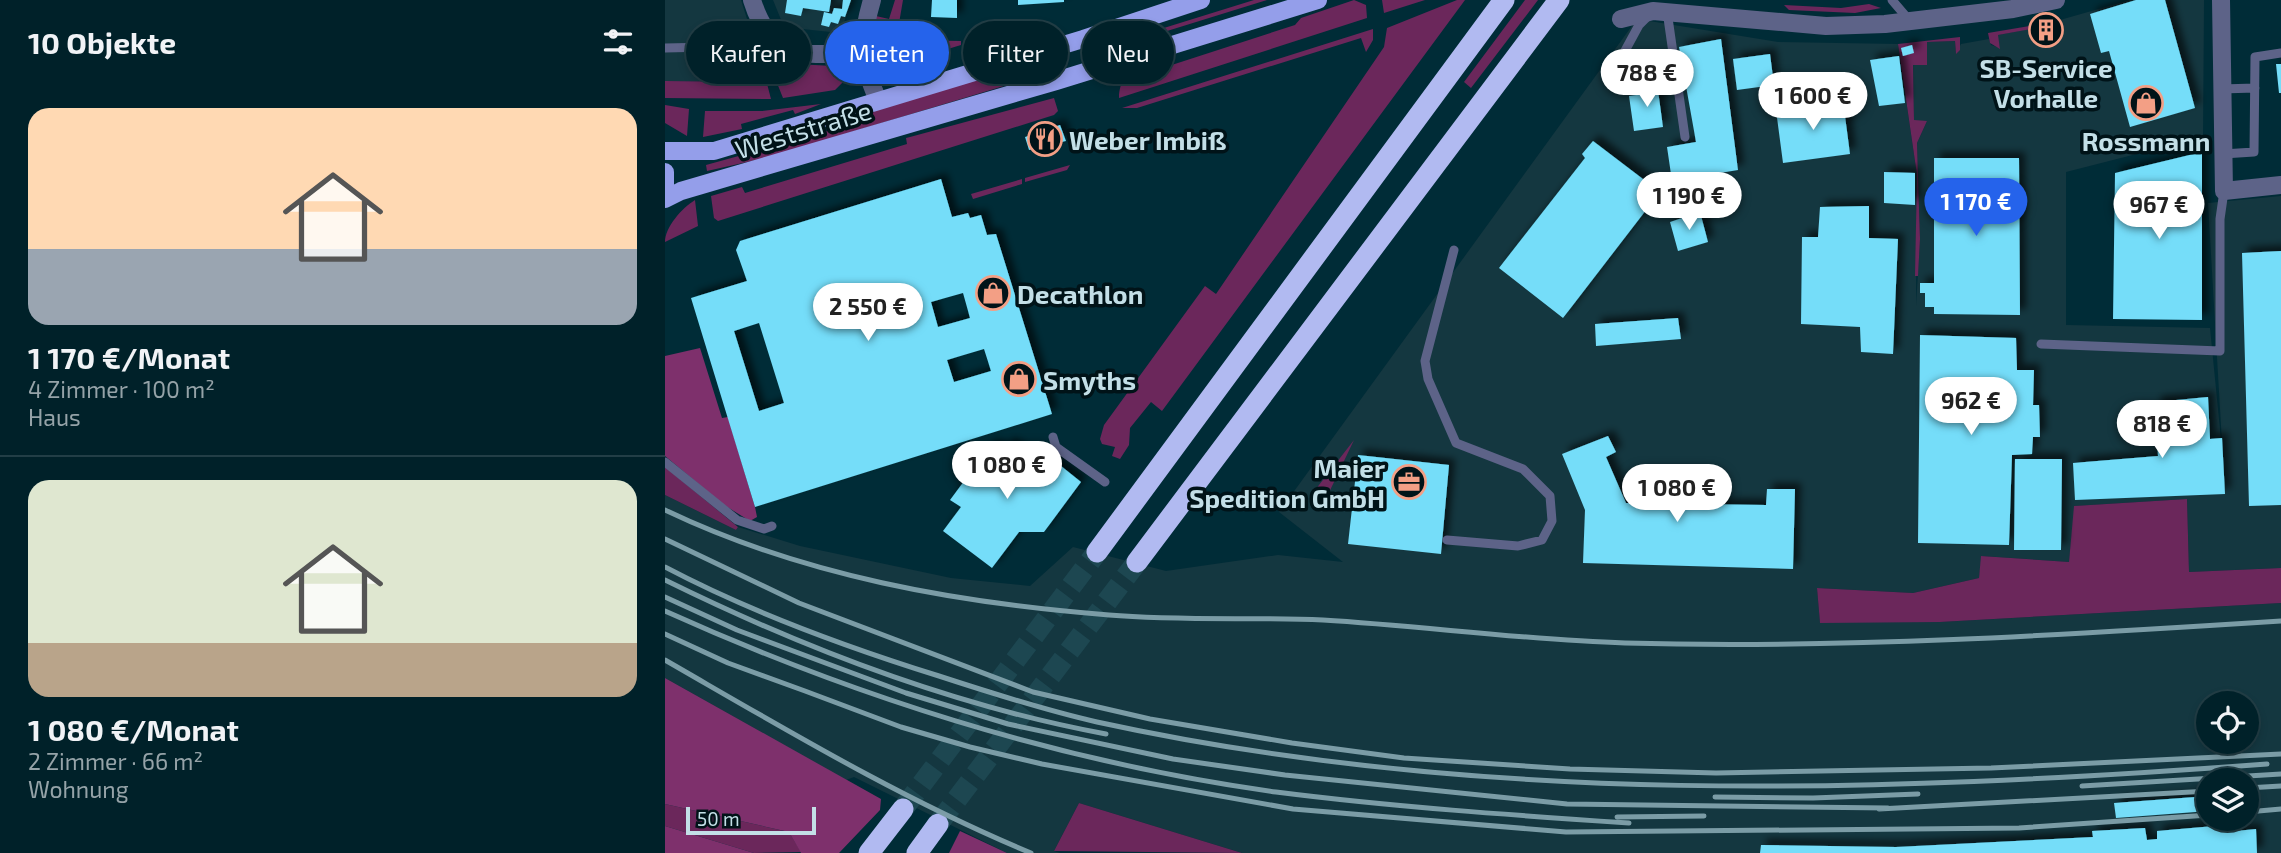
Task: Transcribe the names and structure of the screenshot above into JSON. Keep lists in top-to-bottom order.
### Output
{
  "streets": {
    "main road": ["Weststraße"]
  },
  "places": {
    "building": ["SB-Service Vorhalle"],
    "shop": ["Rossmann", "Decathlon", "Smyths"],
    "restaurant": ["Weber Imbiß"],
    "office": ["Maier Spedition GmbH"]
  },
  "scale_bar": "50 m",
  "page": {
    "heading": "10 Objekte",
    "chip": [
      "Kaufen",
      "Mieten",
      "Filter",
      "Neu"
    ],
    "price": [
      "788 €",
      "1 600 €",
      "1 190 €",
      "1 170 €",
      "967 €",
      "2 550 €",
      "962 €",
      "818 €",
      "1 080 €",
      "1 080 €"
    ],
    "list": [
      {
        "name": "1 170 €/Monat",
        "note": "4 Zimmer · 100 m² · Haus"
      },
      {
        "name": "1 080 €/Monat",
        "note": "2 Zimmer · 66 m² · Wohnung"
      }
    ],
    "scale": "50 m"
  }
}
